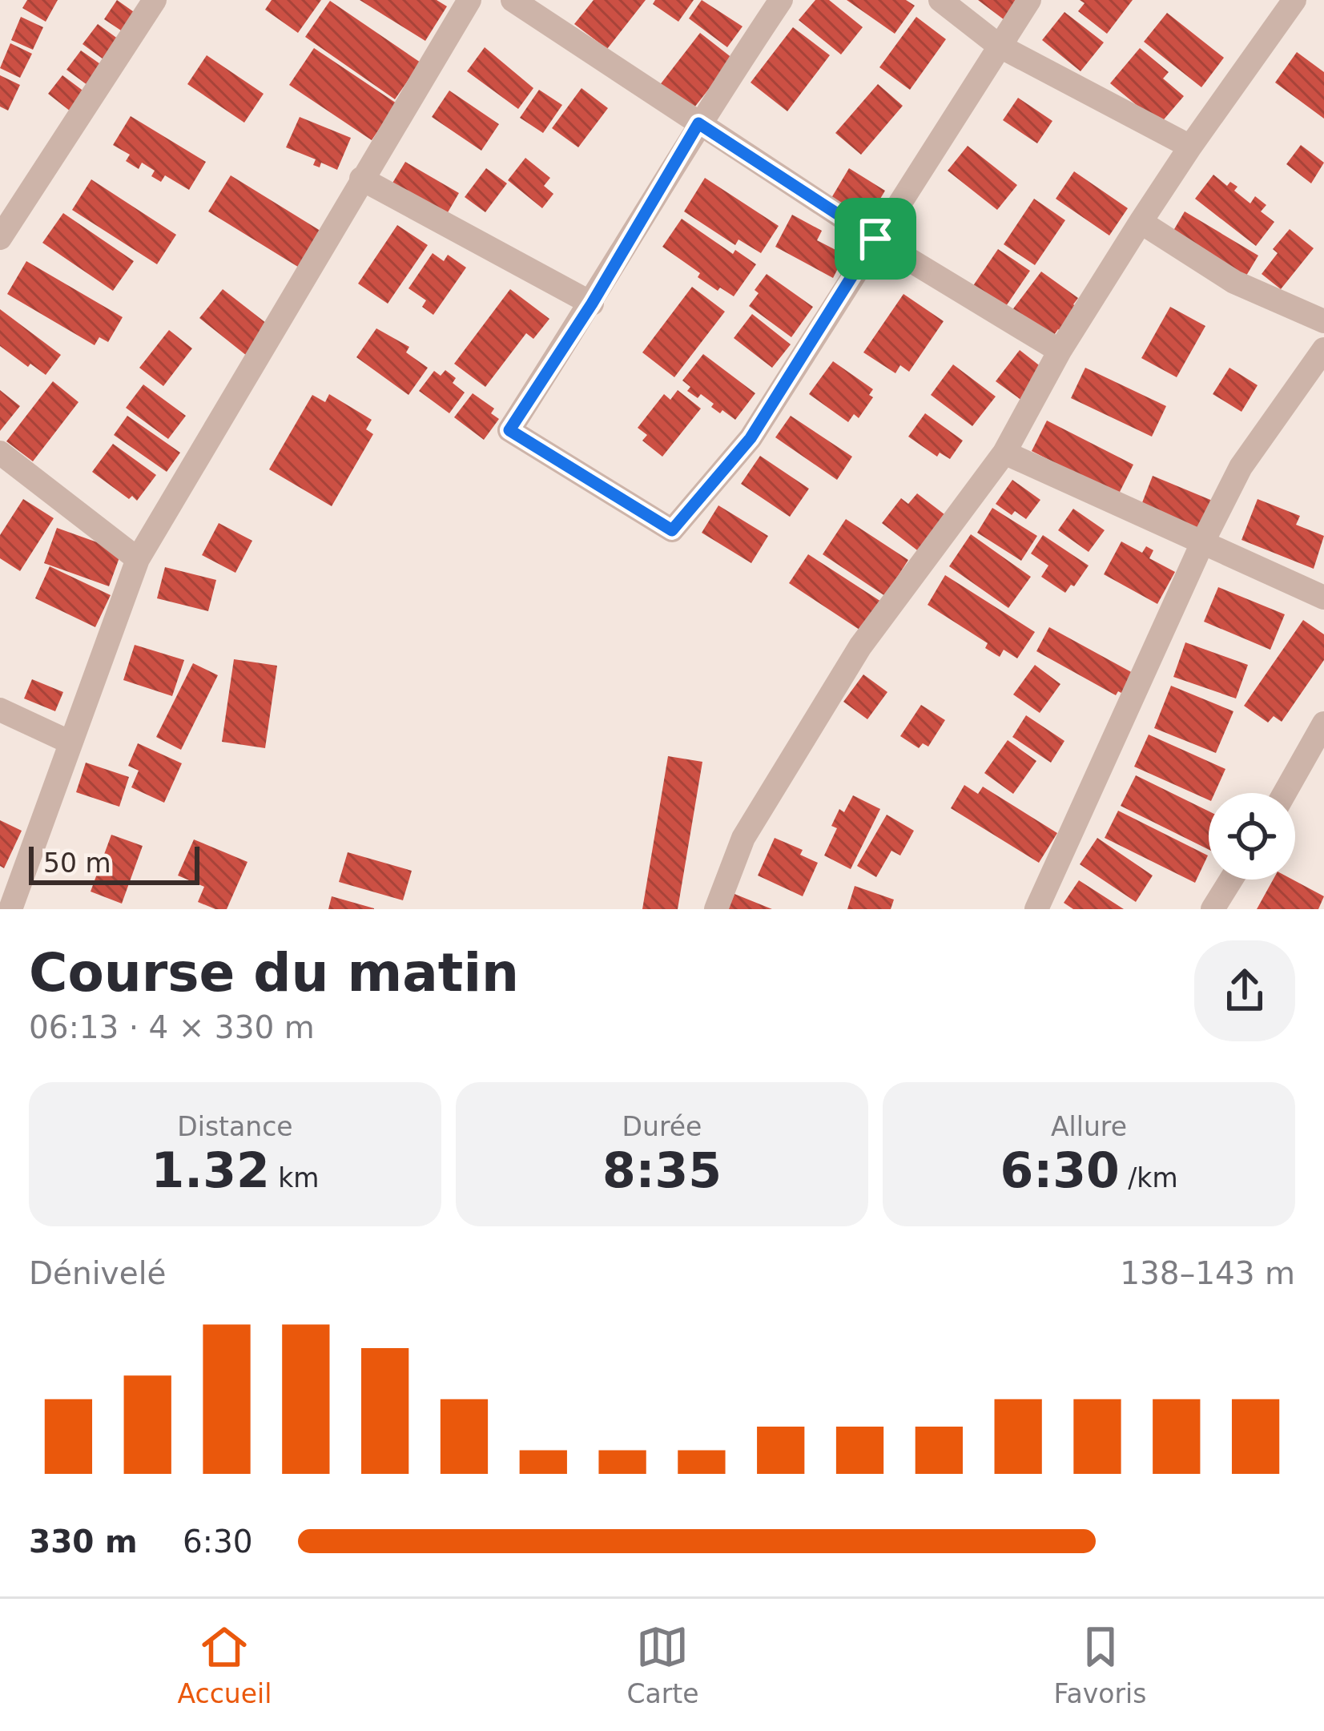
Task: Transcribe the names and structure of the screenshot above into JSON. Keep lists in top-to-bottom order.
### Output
{
  "scale_bar": "50 m",
  "page": {
    "scale": "50 m",
    "heading": ["Course du matin", "06:13 · 4 × 330 m"],
    "stats": [
      ["Distance", "1.32 km"],
      ["Durée", "8:35"],
      ["Allure", "6:30 /km"]
    ],
    "chart": ["Dénivelé", "138–143 m"],
    "list": [
      {
        "name": "330 m",
        "note": "6:30"
      }
    ],
    "tabs": ["Accueil", "Carte", "Favoris"]
  }
}
